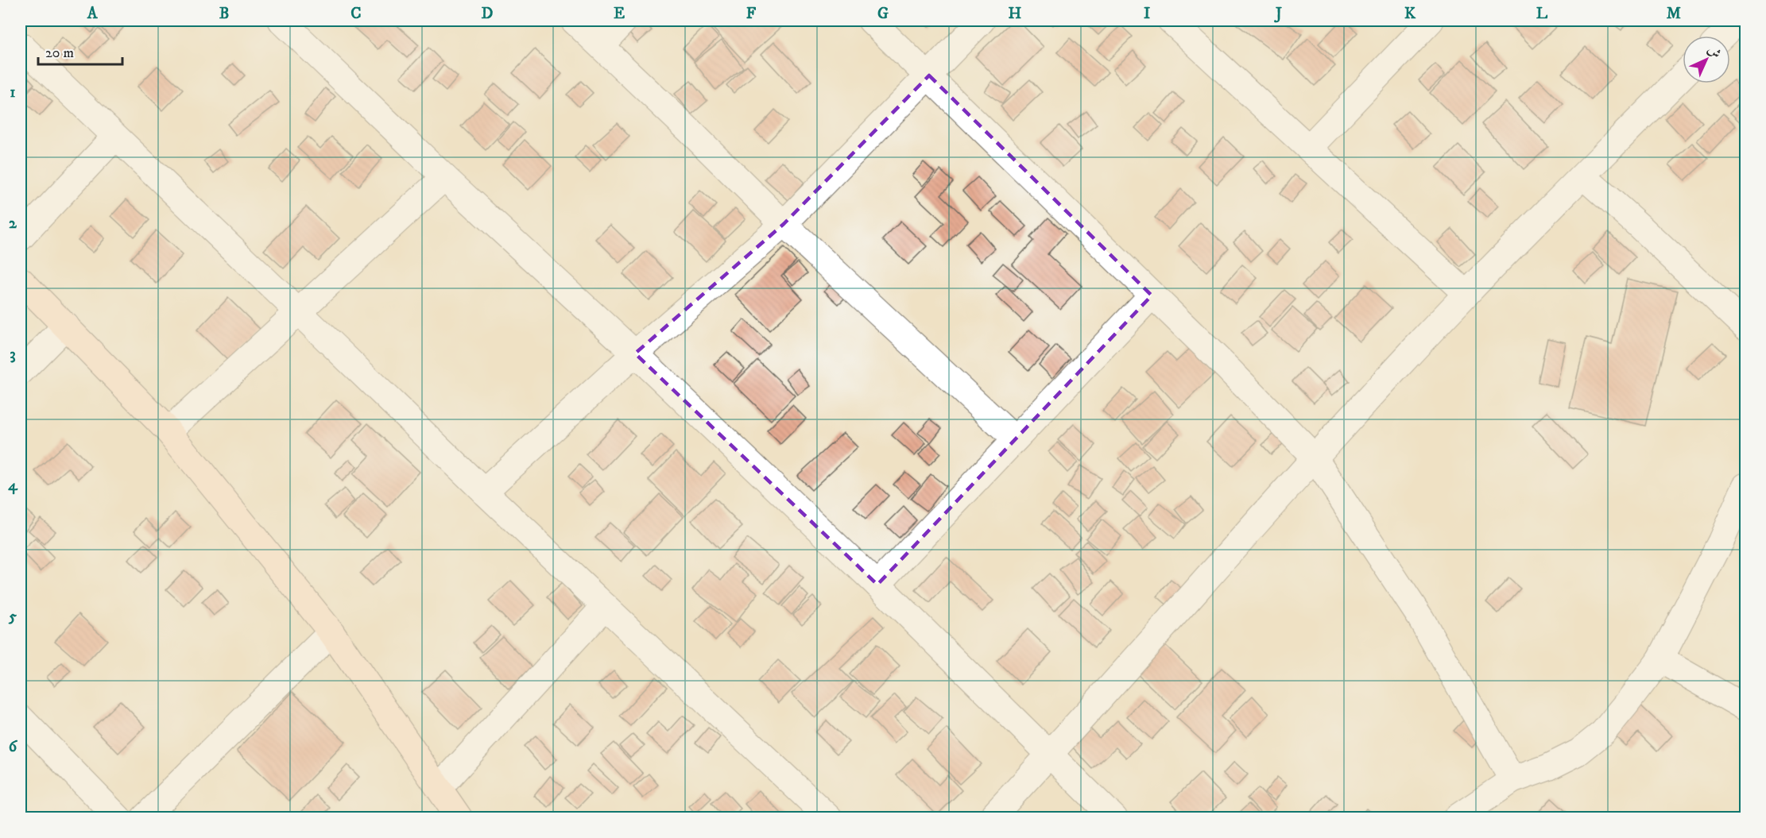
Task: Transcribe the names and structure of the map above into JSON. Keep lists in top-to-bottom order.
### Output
{
  "scale_bar": "20 m",
  "north": "top right",
  "grid": {
    "columns": [
      "A",
      "B",
      "C",
      "D",
      "E",
      "F",
      "G",
      "H",
      "I",
      "J",
      "K",
      "L",
      "M"
    ],
    "rows": [
      "1",
      "2",
      "3",
      "4",
      "5",
      "6"
    ]
  }
}
